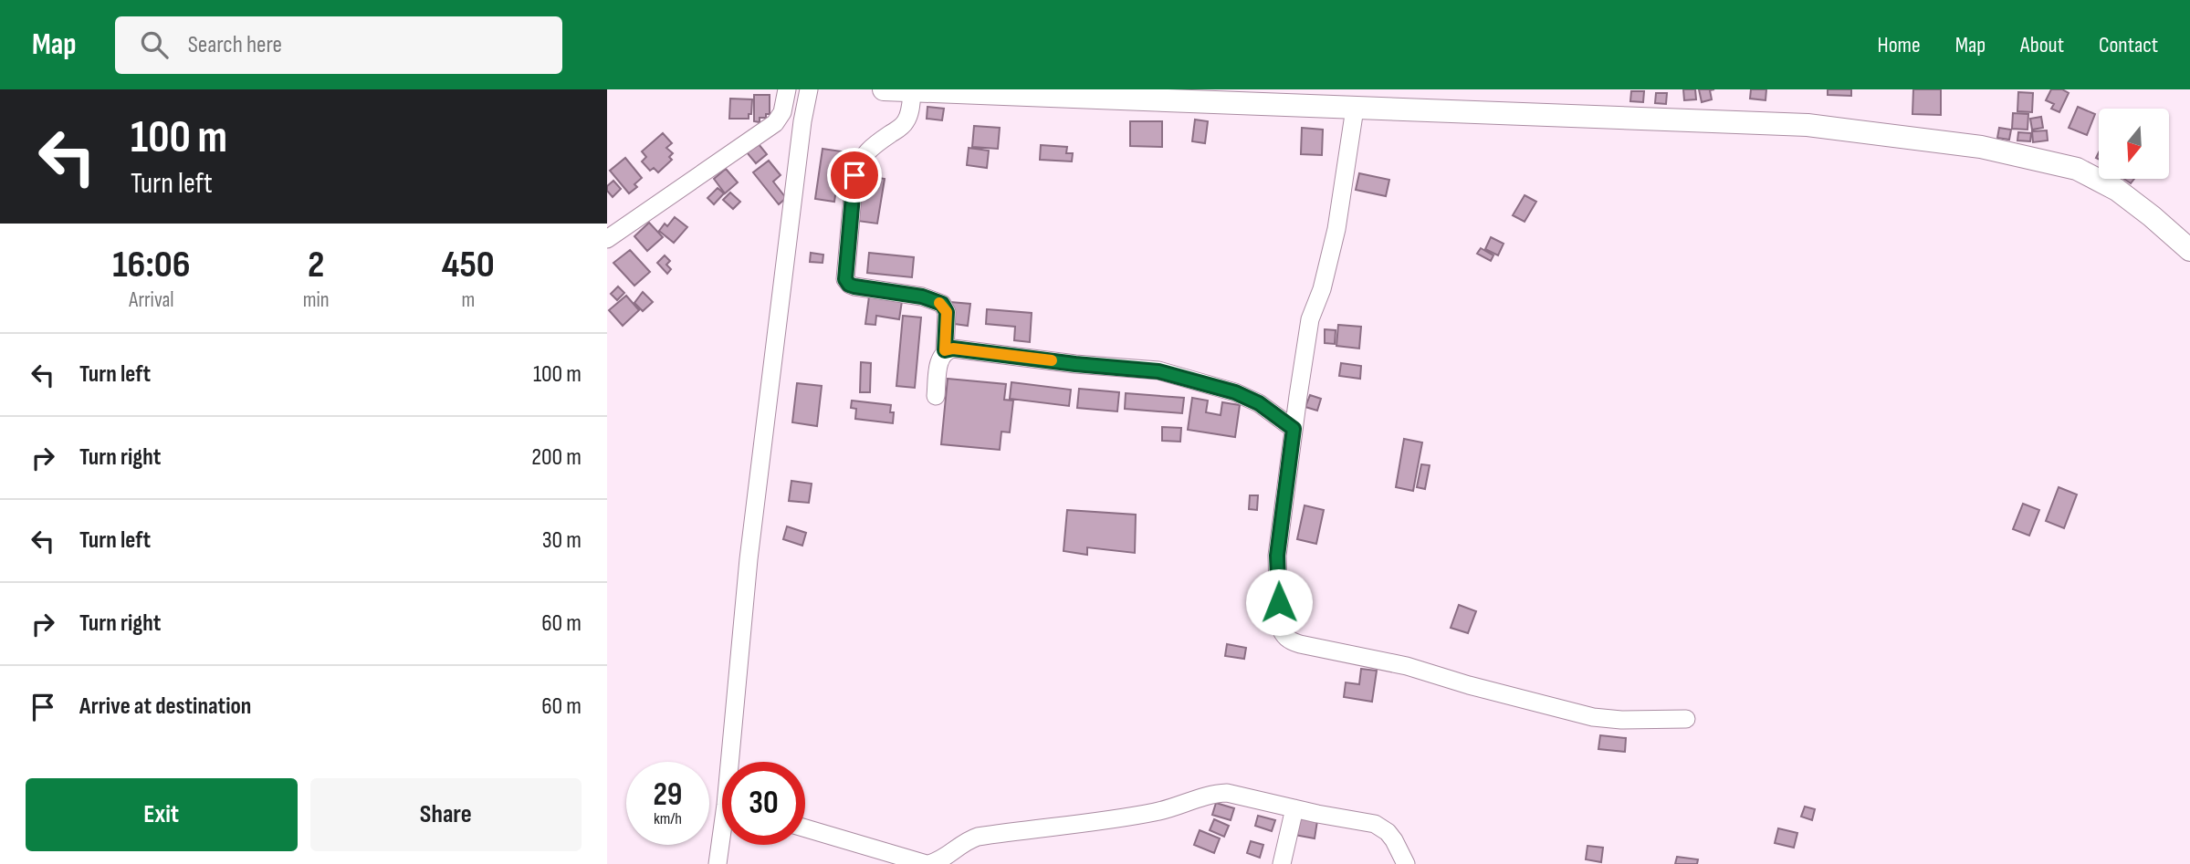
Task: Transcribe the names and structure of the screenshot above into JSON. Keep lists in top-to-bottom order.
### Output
{
  "north": "bottom",
  "page": {
    "header": "Map",
    "search": "Search here",
    "nav": [
      "Home",
      "Map",
      "About",
      "Contact"
    ],
    "turn": ["100 m", "Turn left"],
    "eta": [
      "16:06",
      "Arrival",
      "2",
      "min",
      "450",
      "m"
    ],
    "list": [
      {
        "name": "Turn left",
        "value": "100 m"
      },
      {
        "name": "Turn right",
        "value": "200 m"
      },
      {
        "name": "Turn left",
        "value": "30 m"
      },
      {
        "name": "Turn right",
        "value": "60 m"
      },
      {
        "name": "Arrive at destination",
        "value": "60 m"
      }
    ],
    "speed": "29 km/h",
    "limit": "30",
    "buttons": ["Exit", "Share"]
  }
}
